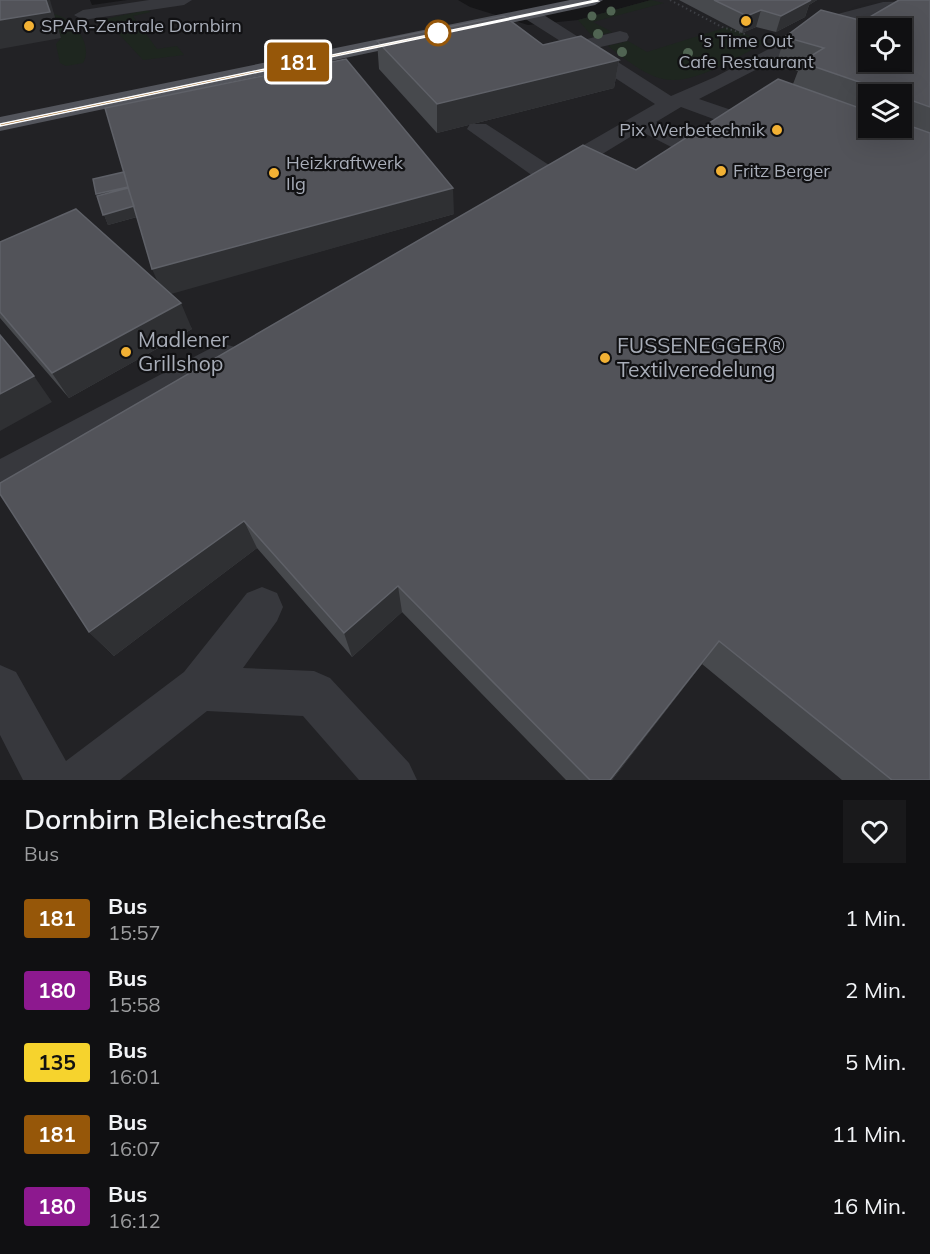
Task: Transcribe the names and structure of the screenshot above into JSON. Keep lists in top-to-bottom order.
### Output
{
  "places": [
    "'s Time Out Cafe Restaurant",
    "SPAR-Zentrale Dornbirn",
    "Pix Werbetechnik",
    "Fritz Berger",
    "Heizkraftwerk Ilg",
    "Madlener Grillshop",
    "FUSSENEGGER® Textilveredelung"
  ],
  "lines": ["bus line 181"],
  "page": {
    "on_map": "181",
    "heading": ["Dornbirn Bleichestraße", "Bus"],
    "list": [
      {
        "mark": "181",
        "name": "Bus",
        "note": "15:57",
        "value": "1 Min."
      },
      {
        "mark": "180",
        "name": "Bus",
        "note": "15:58",
        "value": "2 Min."
      },
      {
        "mark": "135",
        "name": "Bus",
        "note": "16:01",
        "value": "5 Min."
      },
      {
        "mark": "181",
        "name": "Bus",
        "note": "16:07",
        "value": "11 Min."
      },
      {
        "mark": "180",
        "name": "Bus",
        "note": "16:12",
        "value": "16 Min."
      }
    ]
  }
}
